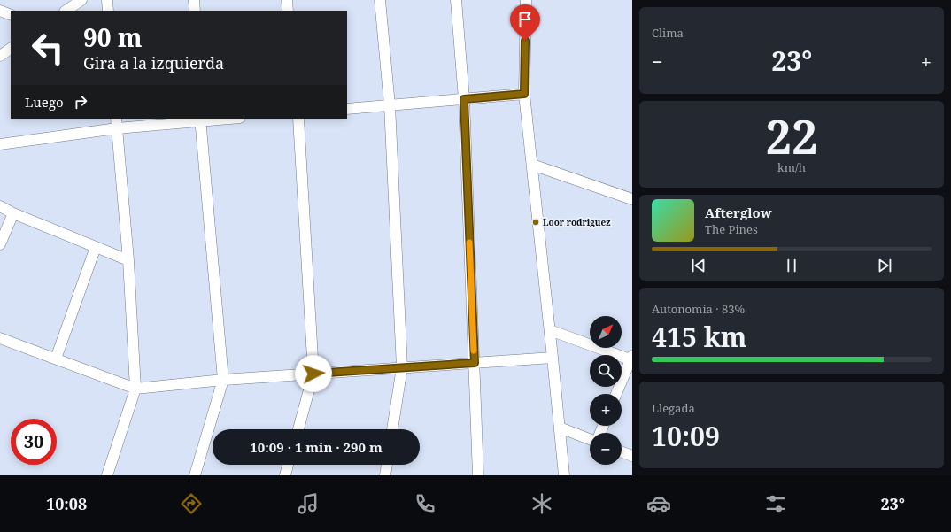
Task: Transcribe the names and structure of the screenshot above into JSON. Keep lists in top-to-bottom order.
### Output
{
  "places": ["Loor rodriguez"],
  "north": "top right",
  "page": {
    "tile": [
      "Clima",
      ["22", "km/h"],
      ["Autonomía · 83%", "415 km"],
      ["Llegada", "10:09"]
    ],
    "turn": ["90 m", "Gira a la izquierda"],
    "heat": ["−", "23°", "+"],
    "then": "Luego",
    "song": ["Afterglow", "The Pines"],
    "map_buttons": ["+", "−"],
    "limit": "30",
    "trip": "10:09 · 1 min · 290 m",
    "tabs": ["10:08", "23°"]
  }
}
